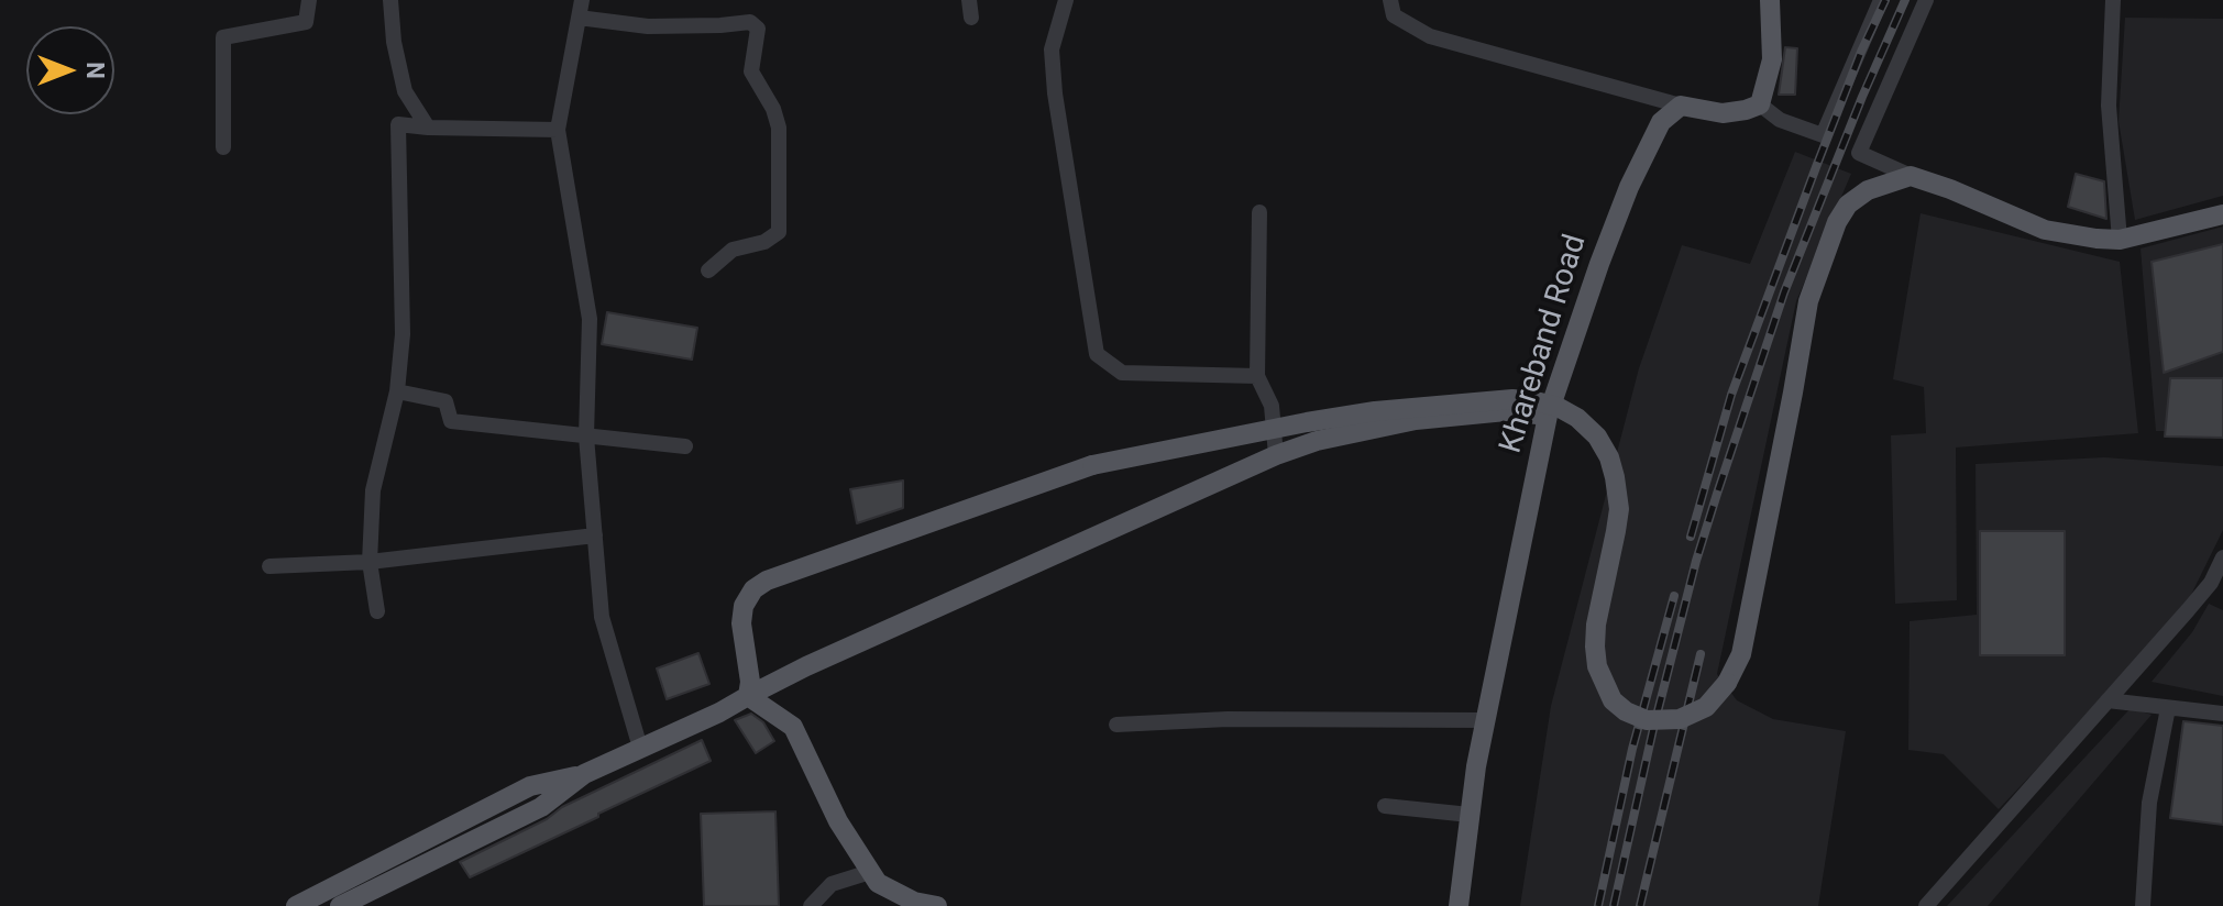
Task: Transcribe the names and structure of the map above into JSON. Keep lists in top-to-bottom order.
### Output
{
  "streets": {
    "main road": ["Khareband Road"]
  },
  "north": "right"
}
